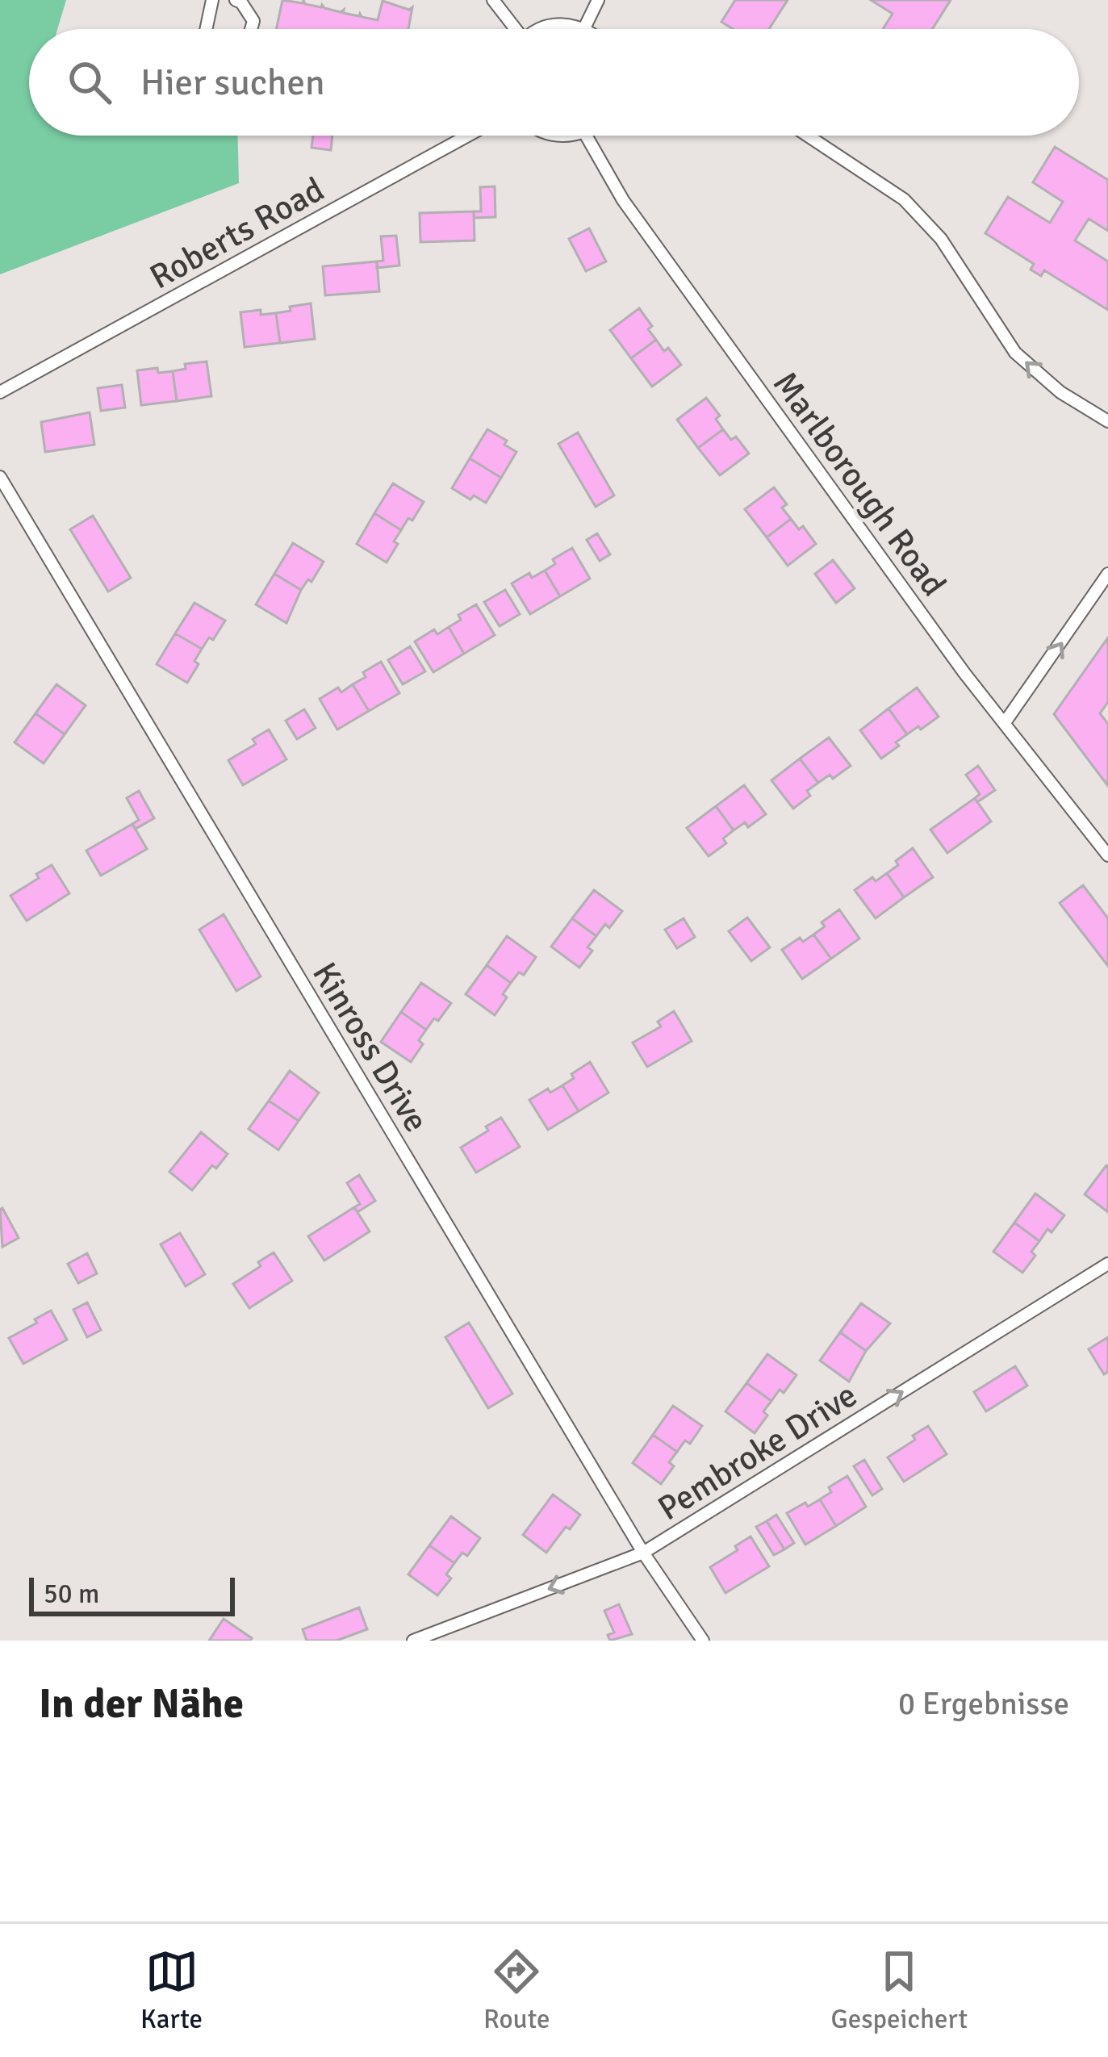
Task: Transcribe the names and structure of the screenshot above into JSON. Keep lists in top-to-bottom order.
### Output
{
  "streets": {
    "lane": [
      "Roberts Road",
      "Marlborough Road",
      "Kinross Drive",
      "Pembroke Drive"
    ]
  },
  "crossings": [
    ["Kinross Drive", "Pembroke Drive"]
  ],
  "scale_bar": "50 m",
  "page": {
    "search": "Hier suchen",
    "scale": "50 m",
    "heading": ["In der Nähe", "0 Ergebnisse"],
    "nav": ["Karte", "Route", "Gespeichert"]
  }
}
